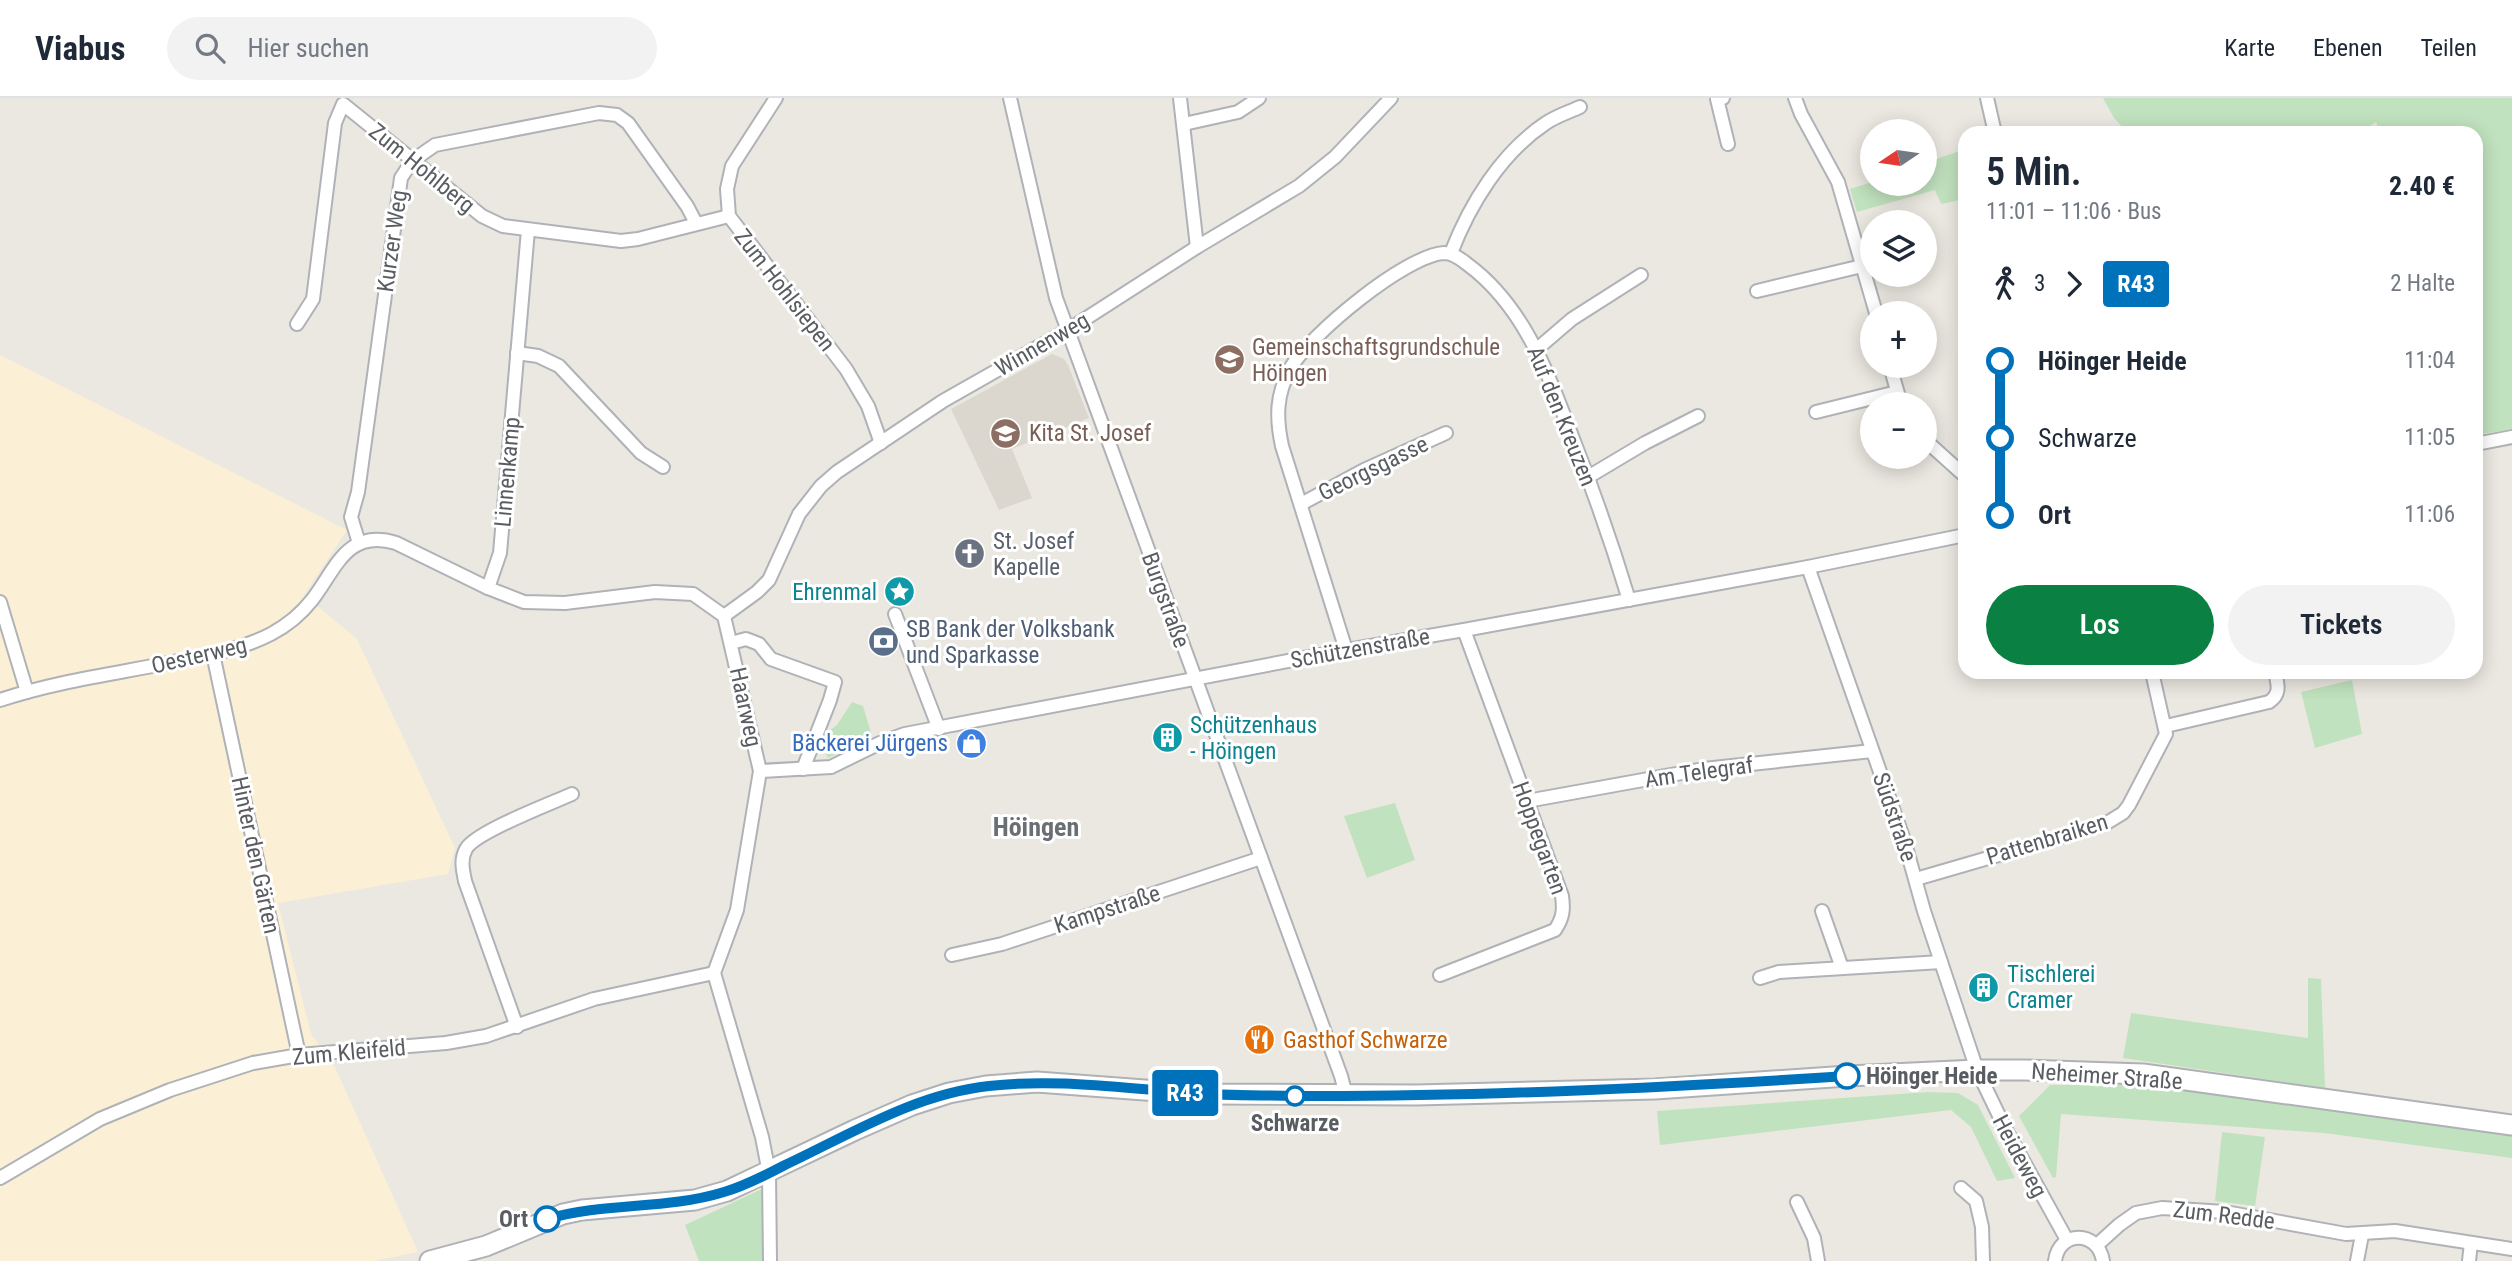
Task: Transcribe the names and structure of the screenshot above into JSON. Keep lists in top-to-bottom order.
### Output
{
  "streets": {
    "main road": ["Neheimer Straße"],
    "street": [
      "Zum Hohlberg",
      "Kurzer Weg",
      "Zum Hohlsiepen",
      "Winnenweg",
      "Auf den Kreuzen",
      "Georgsgasse",
      "Linnenkamp",
      "Burgstraße",
      "Schützenstraße",
      "Oesterweg",
      "Haarweg",
      "Am Telegraf",
      "Südstraße",
      "Hoppegarten",
      "Pattenbraiken",
      "Hinter den Gärten",
      "Kampstraße",
      "Zum Kleifeld",
      "Heideweg",
      "Zum Redde"
    ]
  },
  "crossings": [
    ["Zum Hohlberg", "Kurzer Weg"],
    ["Zum Hohlberg", "Zum Hohlsiepen"],
    ["Zum Hohlberg", "Linnenkamp"],
    ["Kurzer Weg", "Oesterweg"],
    ["Zum Hohlsiepen", "Winnenweg"],
    ["Winnenweg", "Burgstraße"],
    ["Winnenweg", "Haarweg"],
    ["Auf den Kreuzen", "Schützenstraße"],
    ["Burgstraße", "Schützenstraße"],
    ["Burgstraße", "Kampstraße"],
    ["Burgstraße", "Neheimer Straße"],
    ["Schützenstraße", "Haarweg"],
    ["Schützenstraße", "Südstraße"],
    ["Schützenstraße", "Hoppegarten"],
    ["Oesterweg", "Hinter den Gärten"],
    ["Haarweg", "Zum Kleifeld"],
    ["Am Telegraf", "Südstraße"],
    ["Am Telegraf", "Hoppegarten"],
    ["Südstraße", "Pattenbraiken"],
    ["Südstraße", "Neheimer Straße"],
    ["Südstraße", "Heideweg"],
    ["Hinter den Gärten", "Zum Kleifeld"],
    ["Neheimer Straße", "Heideweg"]
  ],
  "districts": ["Höingen"],
  "places": {
    "school or university": ["Gemeinschaftsgrundschule Höingen", "Kita St. Josef"],
    "church": ["St. Josef Kapelle"],
    "place": ["Ehrenmal"],
    "bank": ["SB Bank der Volksbank und Sparkasse"],
    "building": ["Schützenhaus - Höingen", "Tischlerei Cramer"],
    "shop": ["Bäckerei Jürgens"],
    "restaurant": ["Gasthof Schwarze"],
    "other": ["Höinger Heide", "Schwarze", "Ort"]
  },
  "lines": ["bus line R43"],
  "north": "left",
  "page": {
    "header": "Viabus",
    "search": "Hier suchen",
    "nav": ["Karte", "Ebenen", "Teilen"],
    "on_map": "R43",
    "map_buttons": ["+", "−"],
    "heading": ["5 Min.", "11:01 – 11:06 · Bus", "2.40 €"],
    "legs": ["3", "R43", "2 Halte"],
    "list": [
      {
        "name": "Höinger Heide",
        "value": "11:04"
      },
      {
        "name": "Schwarze",
        "value": "11:05"
      },
      {
        "name": "Ort",
        "value": "11:06"
      }
    ],
    "buttons": ["Los", "Tickets"]
  }
}
